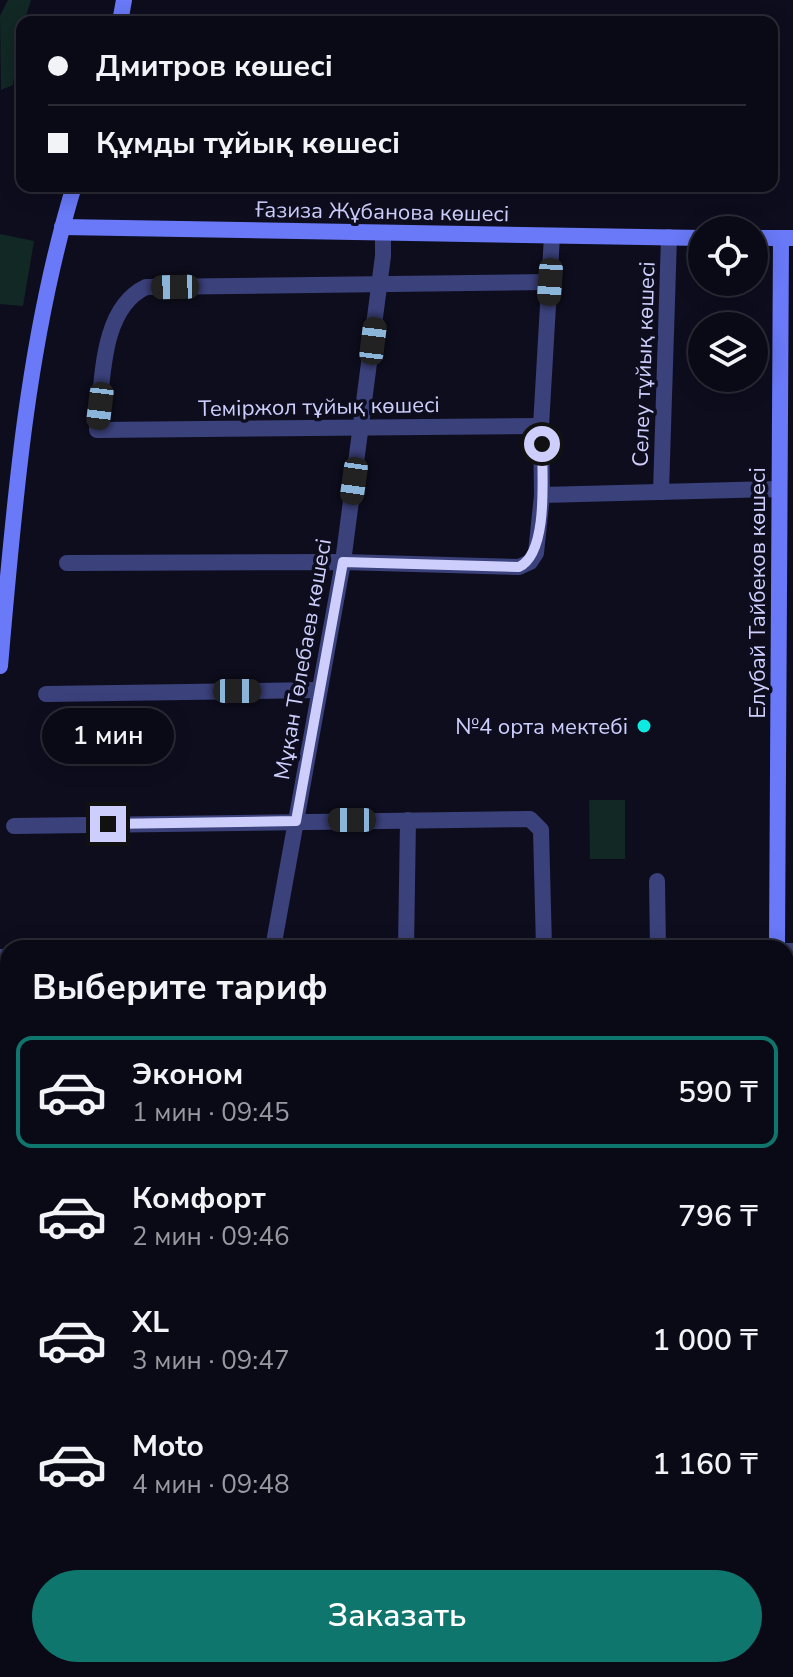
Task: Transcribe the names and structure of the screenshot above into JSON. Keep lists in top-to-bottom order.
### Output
{
  "streets": {
    "main road": ["Ғазиза Жұбанова көшесі", "Елубай Тайбеков көшесі"],
    "street": ["Селеу тұйық көшесі", "Теміржол тұйық көшесі", "Мұқан Төлебаев көшесі"]
  },
  "crossings": [
    ["Ғазиза Жұбанова көшесі", "Селеу тұйық көшесі"],
    ["Ғазиза Жұбанова көшесі", "Мұқан Төлебаев көшесі"],
    ["Теміржол тұйық көшесі", "Мұқан Төлебаев көшесі"]
  ],
  "places": ["№4 орта мектебі"],
  "page": {
    "banner": ["Дмитров көшесі", "Құмды тұйық көшесі"],
    "bubble": "1 мин",
    "heading": "Выберите тариф",
    "list": [
      {
        "name": "Эконом",
        "note": "1 мин · 09:45",
        "value": "590 ₸"
      },
      {
        "name": "Комфорт",
        "note": "2 мин · 09:46",
        "value": "796 ₸"
      },
      {
        "name": "XL",
        "note": "3 мин · 09:47",
        "value": "1 000 ₸"
      },
      {
        "name": "Moto",
        "note": "4 мин · 09:48",
        "value": "1 160 ₸"
      }
    ],
    "buttons": "Заказать"
  }
}
